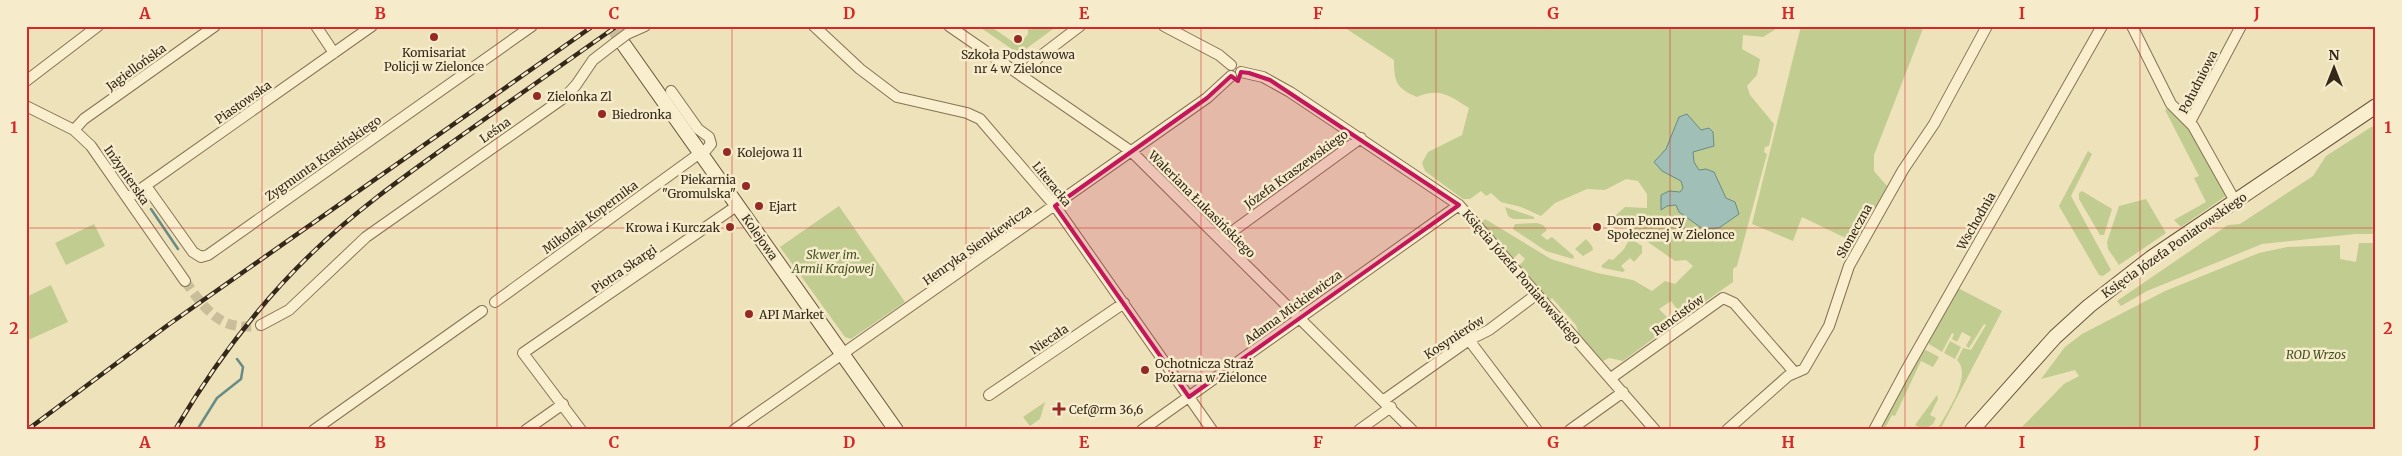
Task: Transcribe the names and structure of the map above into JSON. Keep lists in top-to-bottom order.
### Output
{
  "streets": {
    "main road": ["Kolejowa", "Księcia Józefa Poniatowskiego"],
    "street": [
      "Jagiellońska",
      "Południowa",
      "Piastowska",
      "Leśna",
      "Zygmunta Krasińskiego",
      "Józefa Kraszewskiego",
      "Inżynierska",
      "Literacka",
      "Waleriana Łukasińskiego",
      "Mikołaja Kopernika",
      "Wschodnia",
      "Słoneczna",
      "Henryka Sienkiewicza",
      "Piotra Skargi",
      "Adama Mickiewicza",
      "Rencistów",
      "Kosynierów",
      "Niecała"
    ]
  },
  "crossings": [
    ["Jagiellońska", "Inżynierska"],
    ["Południowa", "Księcia Józefa Poniatowskiego"],
    ["Piastowska", "Zygmunta Krasińskiego"],
    ["Piastowska", "Inżynierska"],
    ["Leśna", "Kolejowa"],
    ["Józefa Kraszewskiego", "Waleriana Łukasińskiego"],
    ["Józefa Kraszewskiego", "Księcia Józefa Poniatowskiego"],
    ["Literacka", "Henryka Sienkiewicza"],
    ["Literacka", "Adama Mickiewicza"],
    ["Literacka", "Niecała"],
    ["Waleriana Łukasińskiego", "Henryka Sienkiewicza"],
    ["Waleriana Łukasińskiego", "Adama Mickiewicza"],
    ["Waleriana Łukasińskiego", "Kosynierów"],
    ["Mikołaja Kopernika", "Kolejowa"],
    ["Słoneczna", "Rencistów"],
    ["Kolejowa", "Henryka Sienkiewicza"],
    ["Kolejowa", "Piotra Skargi"],
    ["Henryka Sienkiewicza", "Księcia Józefa Poniatowskiego"],
    ["Księcia Józefa Poniatowskiego", "Adama Mickiewicza"],
    ["Księcia Józefa Poniatowskiego", "Rencistów"],
    ["Księcia Józefa Poniatowskiego", "Kosynierów"]
  ],
  "parks": ["Skwer im. Armii Krajowej", "ROD Wrzos"],
  "places": {
    "other": [
      "Komisariat Policji w Zielonce",
      "Szkoła Podstawowa nr 4 w Zielonce",
      "Zielonka Zl",
      "Biedronka",
      "Kolejowa 11",
      "Piekarnia \"Gromulska\"",
      "Ejart",
      "Krowa i Kurczak",
      "Dom Pomocy Społecznej w Zielonce",
      "API Market",
      "Ochotnicza Straż Pożarna w Zielonce"
    ],
    "health": ["Cef@rm 36,6"]
  },
  "north": "top",
  "grid": {
    "columns": [
      "A",
      "B",
      "C",
      "D",
      "E",
      "F",
      "G",
      "H",
      "I",
      "J"
    ],
    "rows": ["1", "2"]
  }
}
